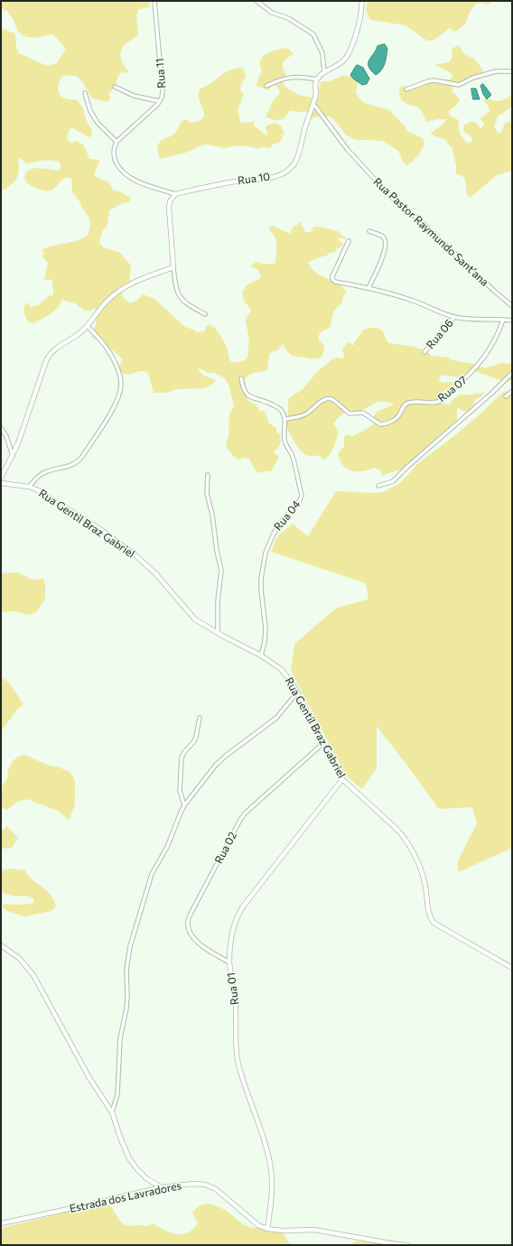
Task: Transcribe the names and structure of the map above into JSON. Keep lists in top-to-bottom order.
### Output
{
  "streets": {
    "street": [
      "Rua 11",
      "Rua 10",
      "Rua Pastor Raymundo Sant’ana",
      "Rua 06",
      "Rua 07",
      "Rua 04",
      "Rua Gentil Braz Gabriel",
      "Rua 02",
      "Rua 01",
      "Estrada dos Lavradores"
    ]
  },
  "crossings": [
    ["Rua 11", "Rua 10"],
    ["Rua 10", "Rua Pastor Raymundo Sant’ana"],
    ["Rua 07", "Rua 04"],
    ["Rua 04", "Rua Gentil Braz Gabriel"],
    ["Rua Gentil Braz Gabriel", "Rua 02"],
    ["Rua Gentil Braz Gabriel", "Rua 01"],
    ["Rua 02", "Rua 01"],
    ["Rua 01", "Estrada dos Lavradores"]
  ]
}
